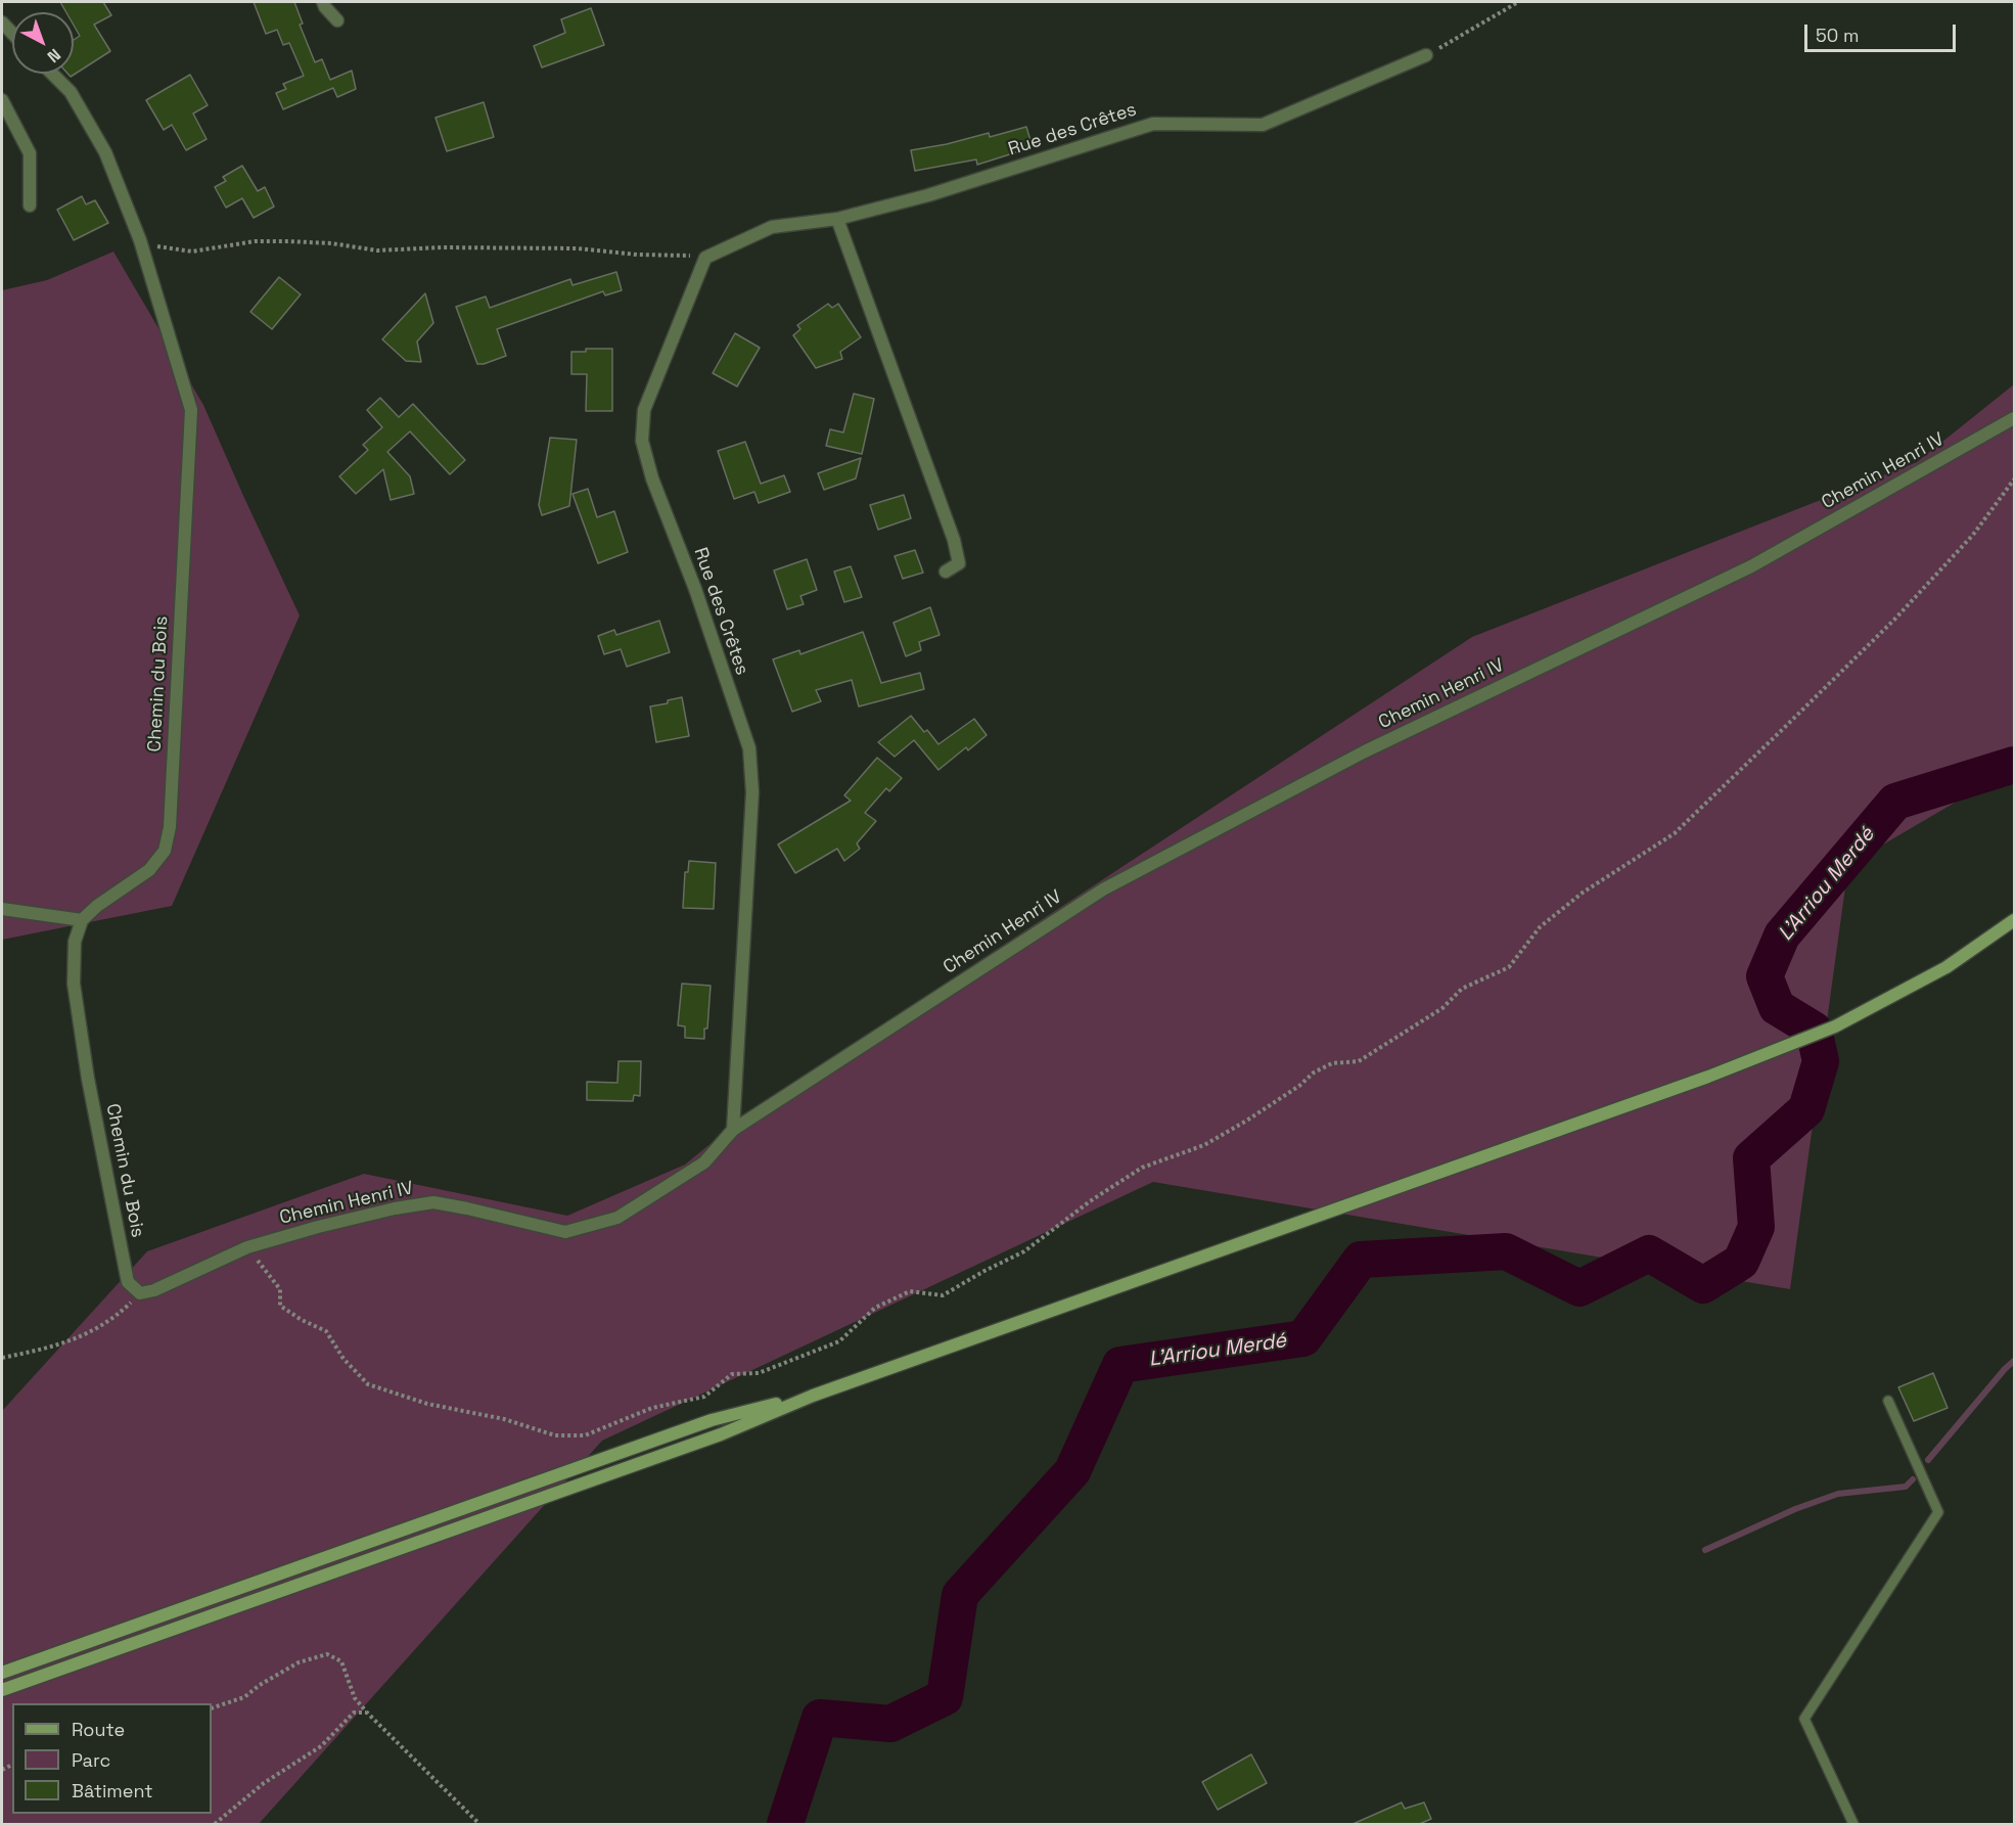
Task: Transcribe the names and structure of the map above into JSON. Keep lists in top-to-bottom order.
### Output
{
  "streets": {
    "street": ["Rue des Crêtes", "Chemin Henri IV", "Chemin du Bois"]
  },
  "crossings": [
    ["Rue des Crêtes", "Chemin Henri IV"],
    ["Chemin Henri IV", "Chemin du Bois"]
  ],
  "water": ["L'Arriou Merdé"],
  "legend": ["Route", "Parc", "Bâtiment"],
  "scale_bar": "50 m",
  "north": "bottom right"
}
